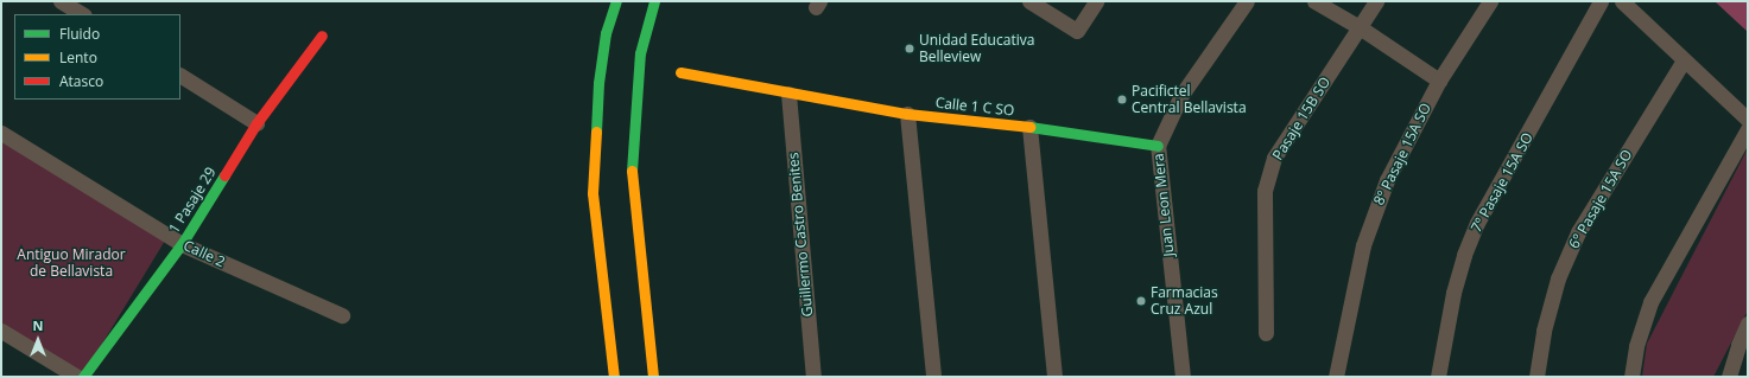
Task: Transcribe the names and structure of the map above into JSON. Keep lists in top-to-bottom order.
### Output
{
  "streets": {
    "street": [
      "Calle 1 C SO",
      "Pasaje 15B SO",
      "8º Pasaje 15A SO",
      "7º Pasaje 15A SO",
      "6º Pasaje 15A SO",
      "1 Pasaje 29",
      "Juan Leon Mera",
      "Guillermo Castro Benites",
      "Calle 2"
    ]
  },
  "crossings": [
    ["Calle 1 C SO", "Juan Leon Mera"],
    ["Calle 1 C SO", "Guillermo Castro Benites"],
    ["1 Pasaje 29", "Calle 2"]
  ],
  "parks": ["Antiguo Mirador de Bellavista"],
  "places": ["Unidad Educativa Belleview", "Pacifictel Central Bellavista", "Farmacias Cruz Azul"],
  "legend": ["Fluido", "Lento", "Atasco"],
  "north": "top"
}
